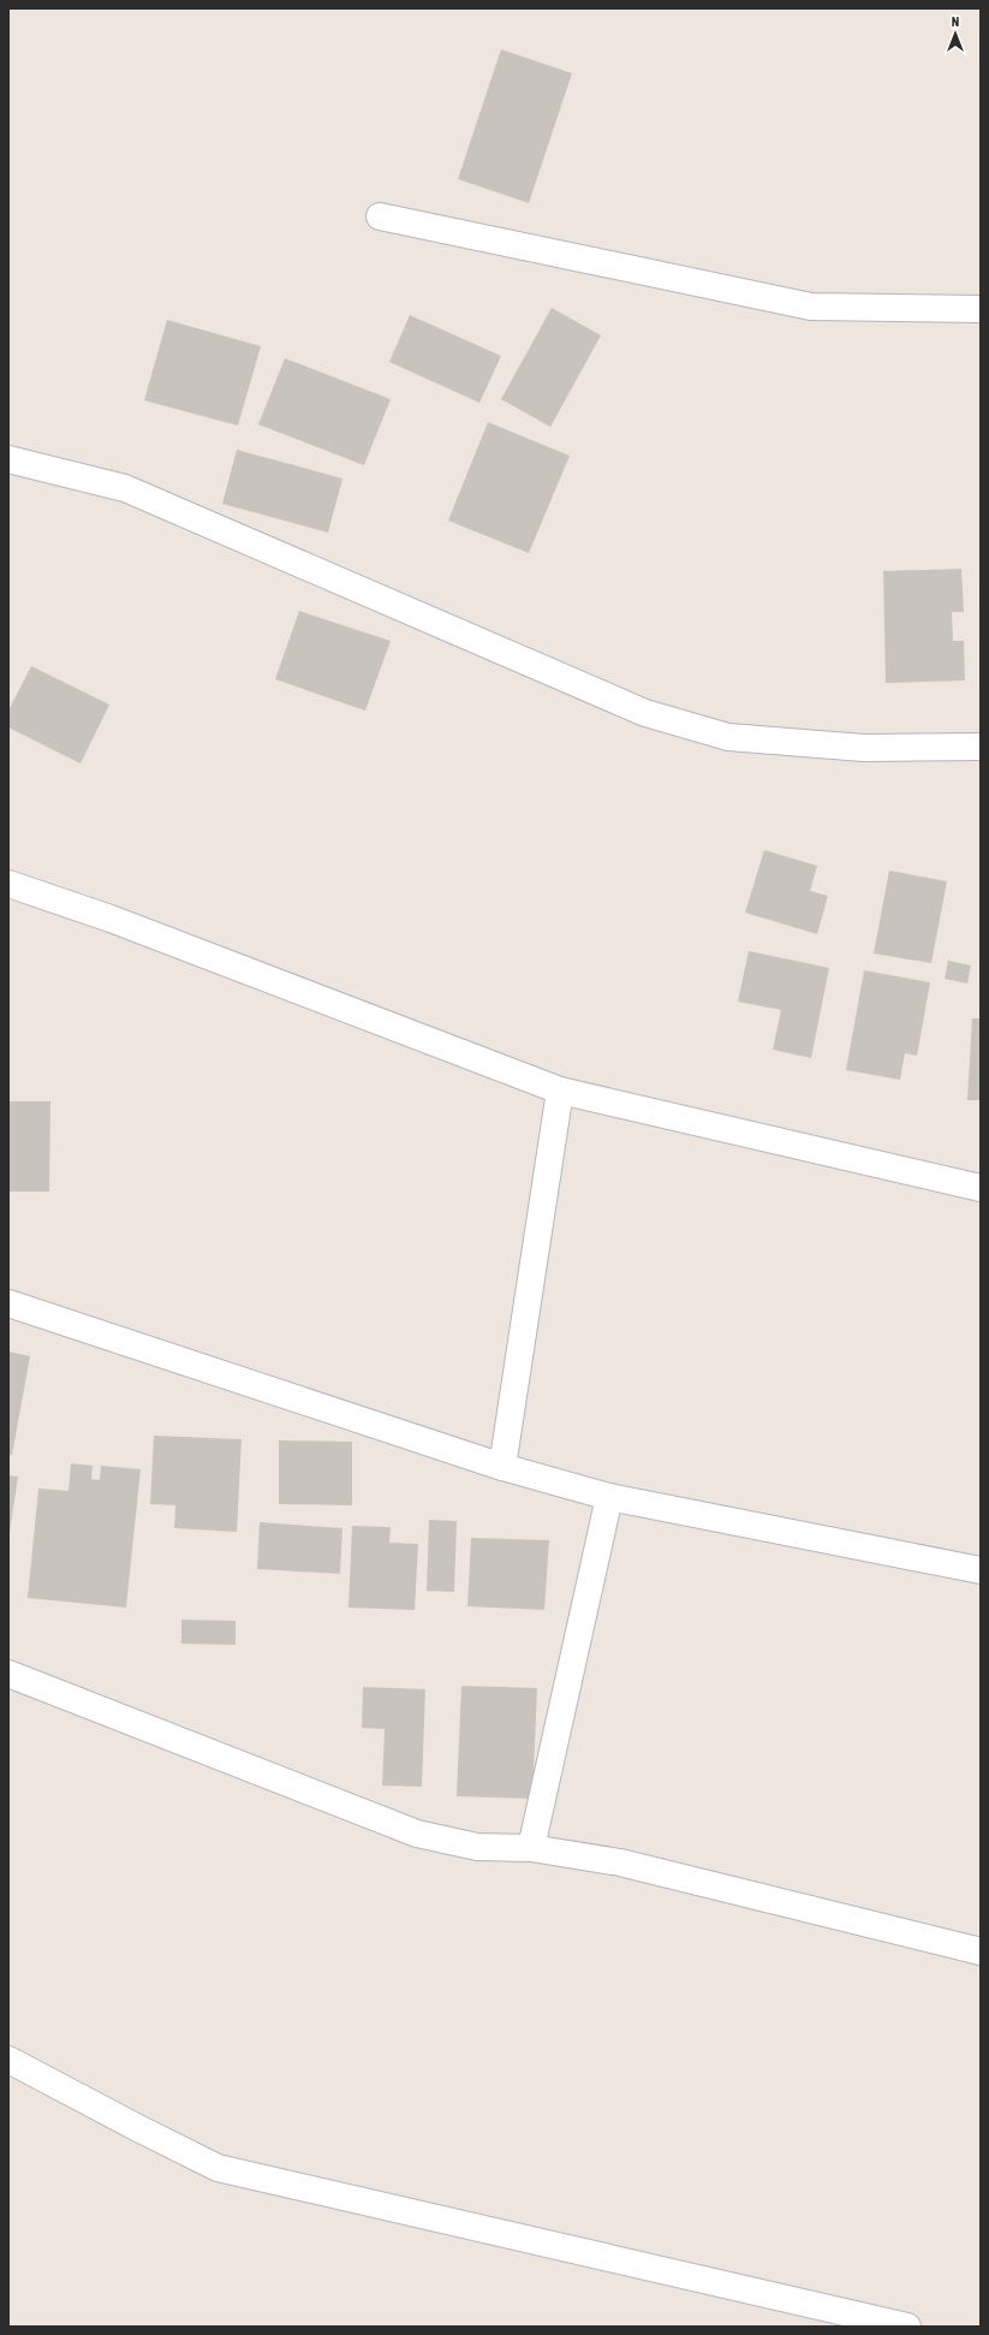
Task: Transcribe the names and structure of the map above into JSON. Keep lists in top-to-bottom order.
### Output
{
  "north": "top"
}
